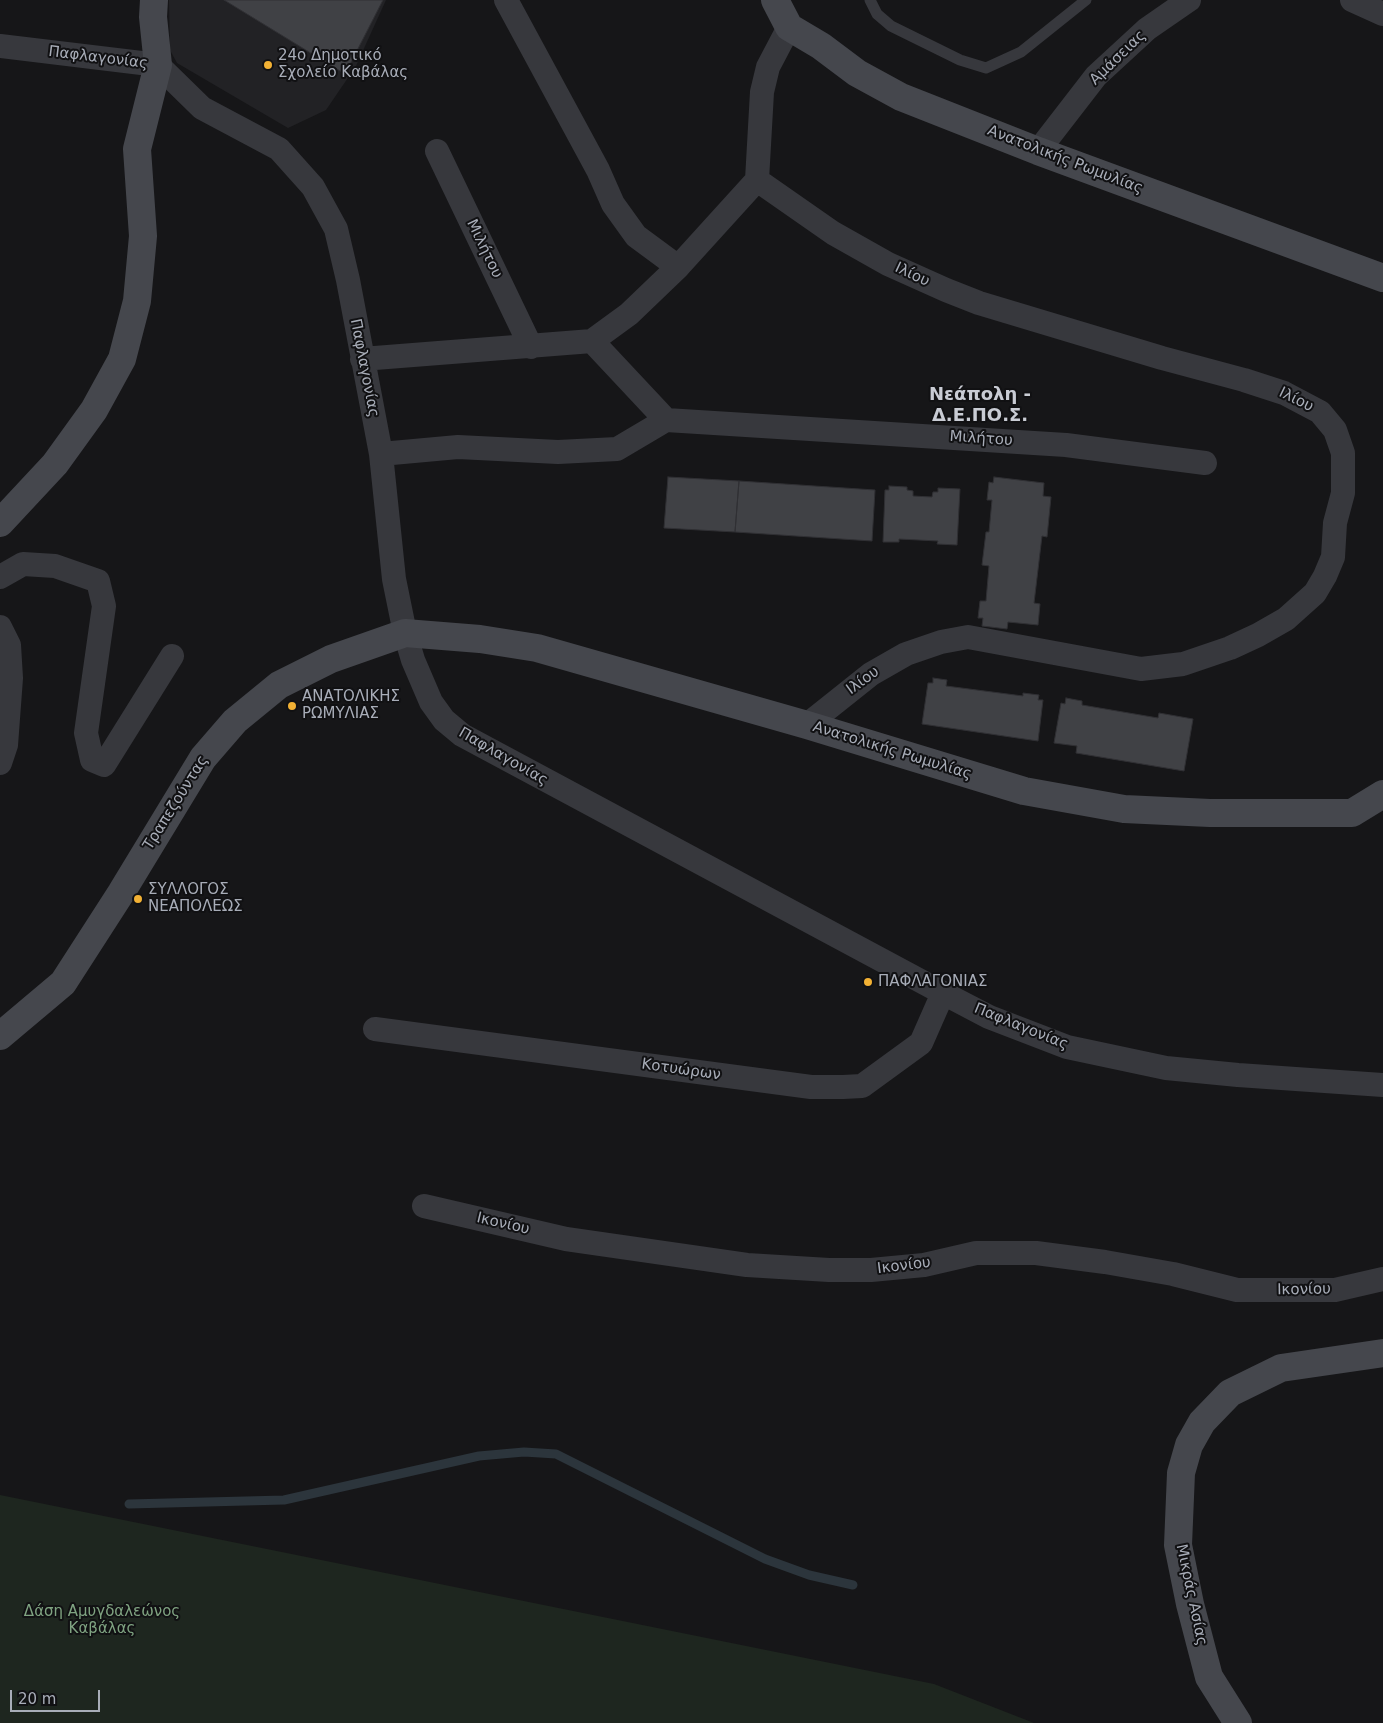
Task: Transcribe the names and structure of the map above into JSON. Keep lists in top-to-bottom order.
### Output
{
  "streets": {
    "street": [
      "Παφλαγονίας",
      "Αμάσειας",
      "Ανατολικής Ρωμυλίας",
      "Μιλήτου",
      "Ιλίου",
      "Τραπεζούντας",
      "Κοτυώρων",
      "Ικονίου",
      "Μικράς Ασίας"
    ]
  },
  "crossings": [
    ["Παφλαγονίας", "Ανατολικής Ρωμυλίας"],
    ["Παφλαγονίας", "Τραπεζούντας"],
    ["Παφλαγονίας", "Κοτυώρων"],
    ["Αμάσειας", "Ανατολικής Ρωμυλίας"],
    ["Ανατολικής Ρωμυλίας", "Ιλίου"],
    ["Ανατολικής Ρωμυλίας", "Τραπεζούντας"]
  ],
  "districts": ["Νεάπολη - Δ.Ε.ΠΟ.Σ."],
  "parks": ["Δάση Αμυγδαλεώνος Καβάλας"],
  "places": [
    "24ο Δημοτικό Σχολείο Καβάλας",
    "ΑΝΑΤΟΛΙΚΗΣ ΡΩΜΥΛΙΑΣ",
    "ΣΥΛΛΟΓΟΣ ΝΕΑΠΟΛΕΩΣ",
    "ΠΑΦΛΑΓΟΝΙΑΣ"
  ],
  "scale_bar": "20 m"
}
